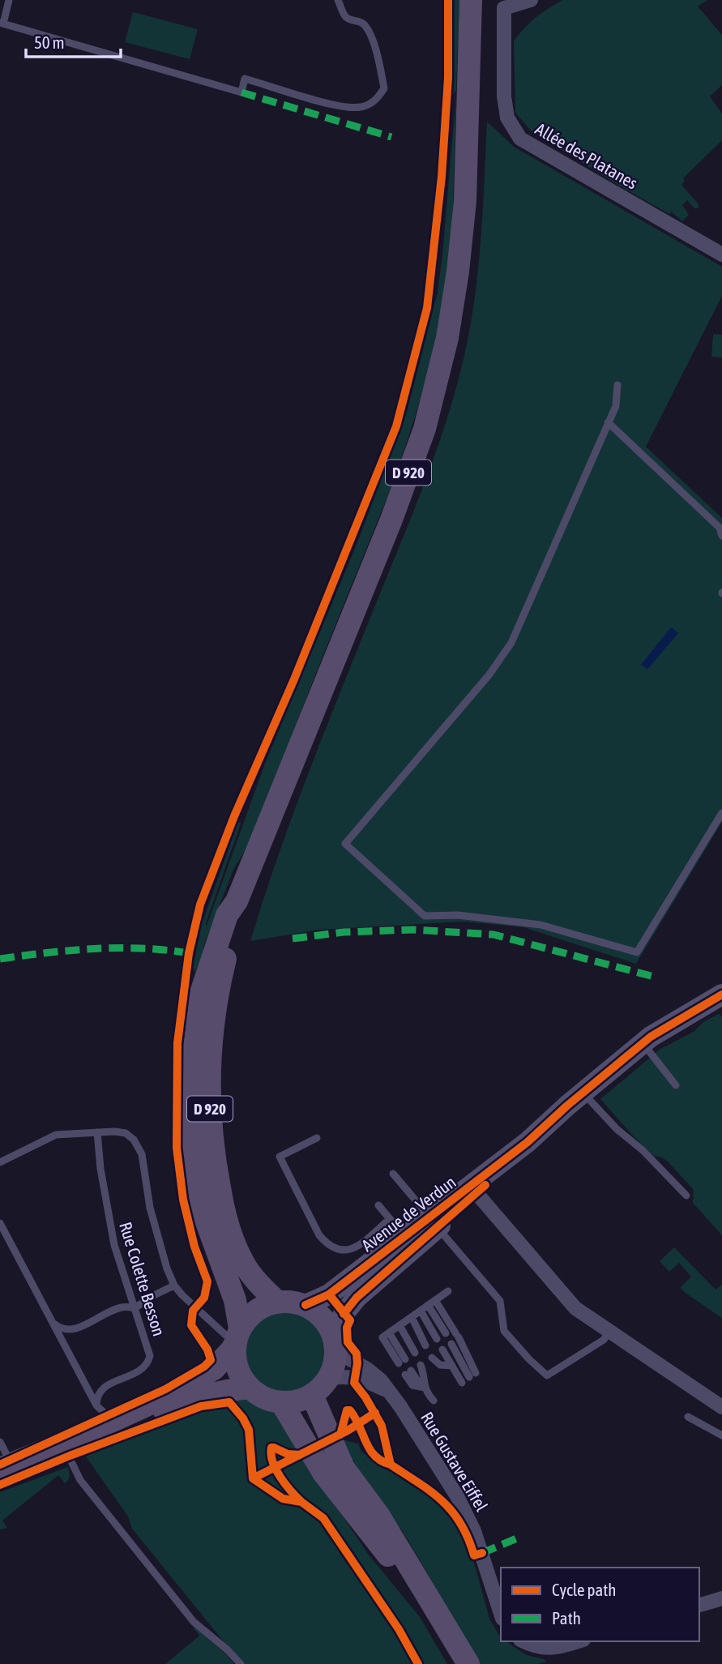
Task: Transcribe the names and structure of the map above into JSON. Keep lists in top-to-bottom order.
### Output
{
  "streets": {
    "main road": ["D 920", "Avenue de Verdun"],
    "street": ["Allée des Platanes", "Rue Gustave Eiffel"],
    "lane": ["Rue Colette Besson"]
  },
  "crossings": [
    ["D 920", "Avenue de Verdun"],
    ["D 920", "Rue Gustave Eiffel"],
    ["Avenue de Verdun", "Rue Gustave Eiffel"]
  ],
  "legend": ["Cycle path", "Path"],
  "scale_bar": "50 m"
}
